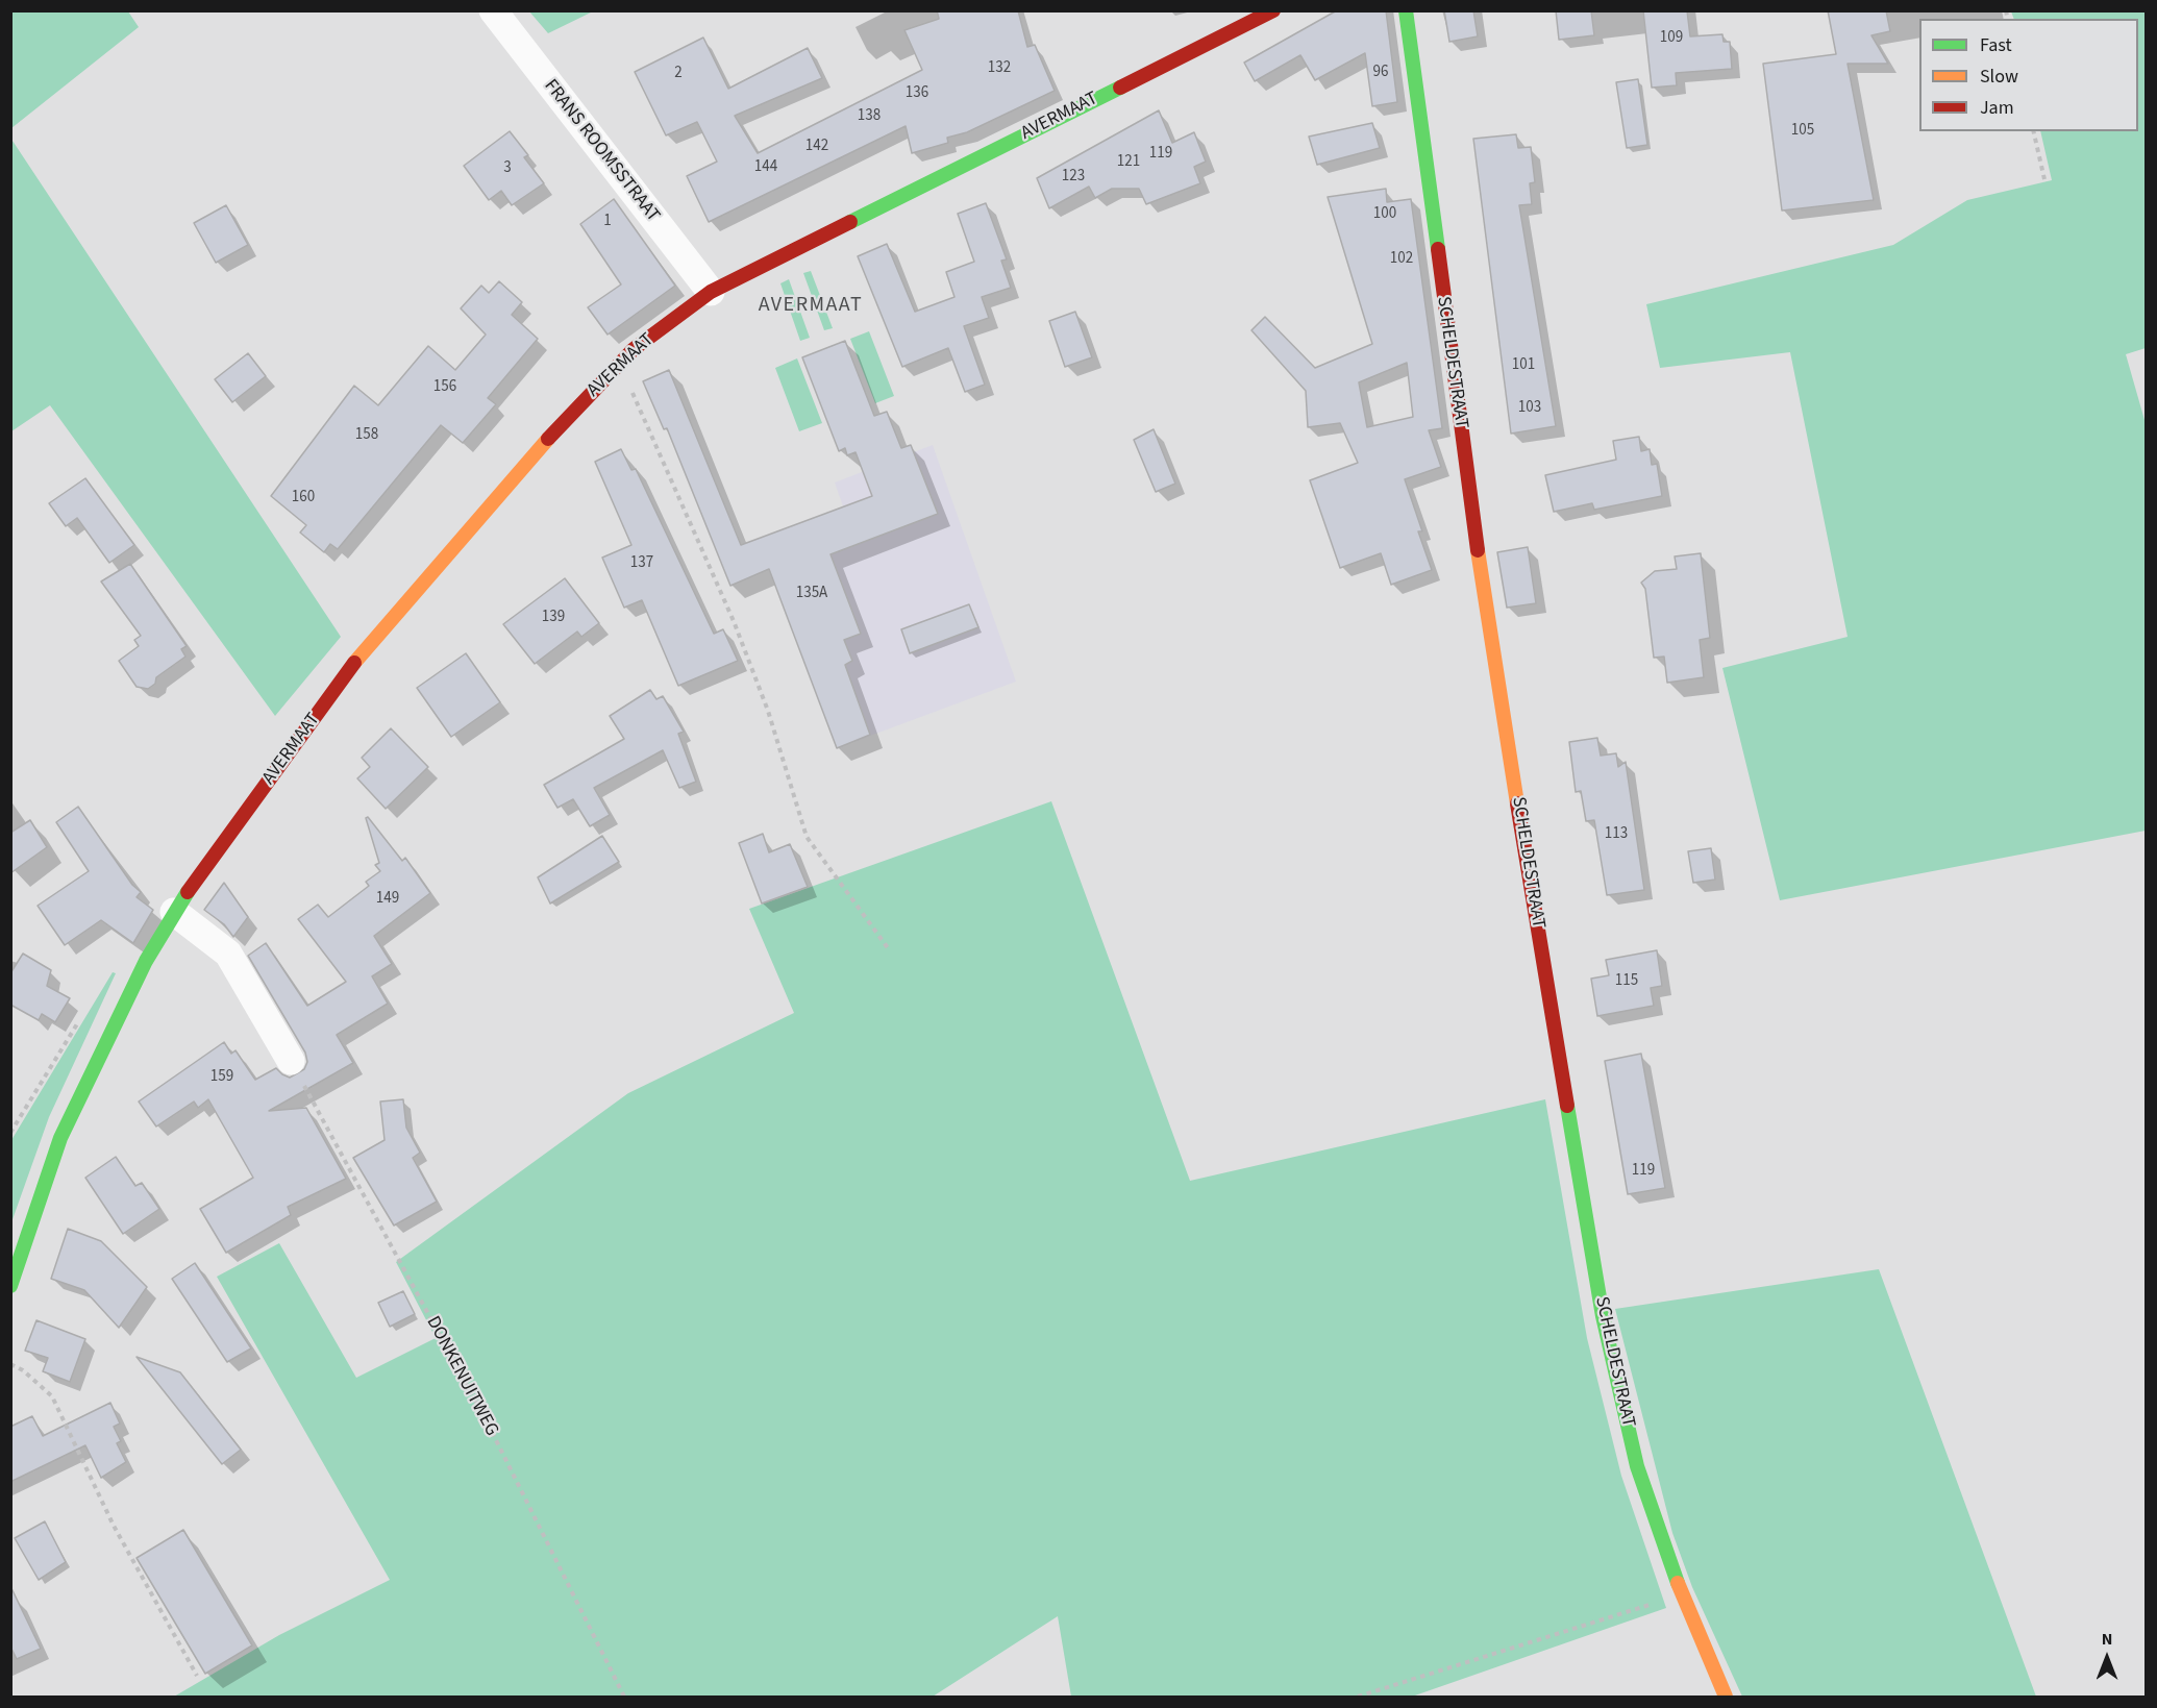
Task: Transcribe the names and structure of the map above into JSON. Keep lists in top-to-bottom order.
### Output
{
  "streets": {
    "street": ["AVERMAAT", "FRANS ROOMSSTRAAT", "SCHELDESTRAAT"],
    "path": ["DONKENUITWEG"]
  },
  "crossings": [
    ["AVERMAAT", "FRANS ROOMSSTRAAT"]
  ],
  "districts": ["AVERMAAT"],
  "house_numbers": [
    "109",
    "132",
    "96",
    "2",
    "136",
    "138",
    "105",
    "142",
    "119",
    "121",
    "144",
    "3",
    "123",
    "100",
    "1",
    "102",
    "101",
    "156",
    "103",
    "158",
    "160",
    "137",
    "135A",
    "139",
    "113",
    "149",
    "115",
    "159",
    "119"
  ],
  "legend": ["Fast", "Slow", "Jam"],
  "north": "top"
}
